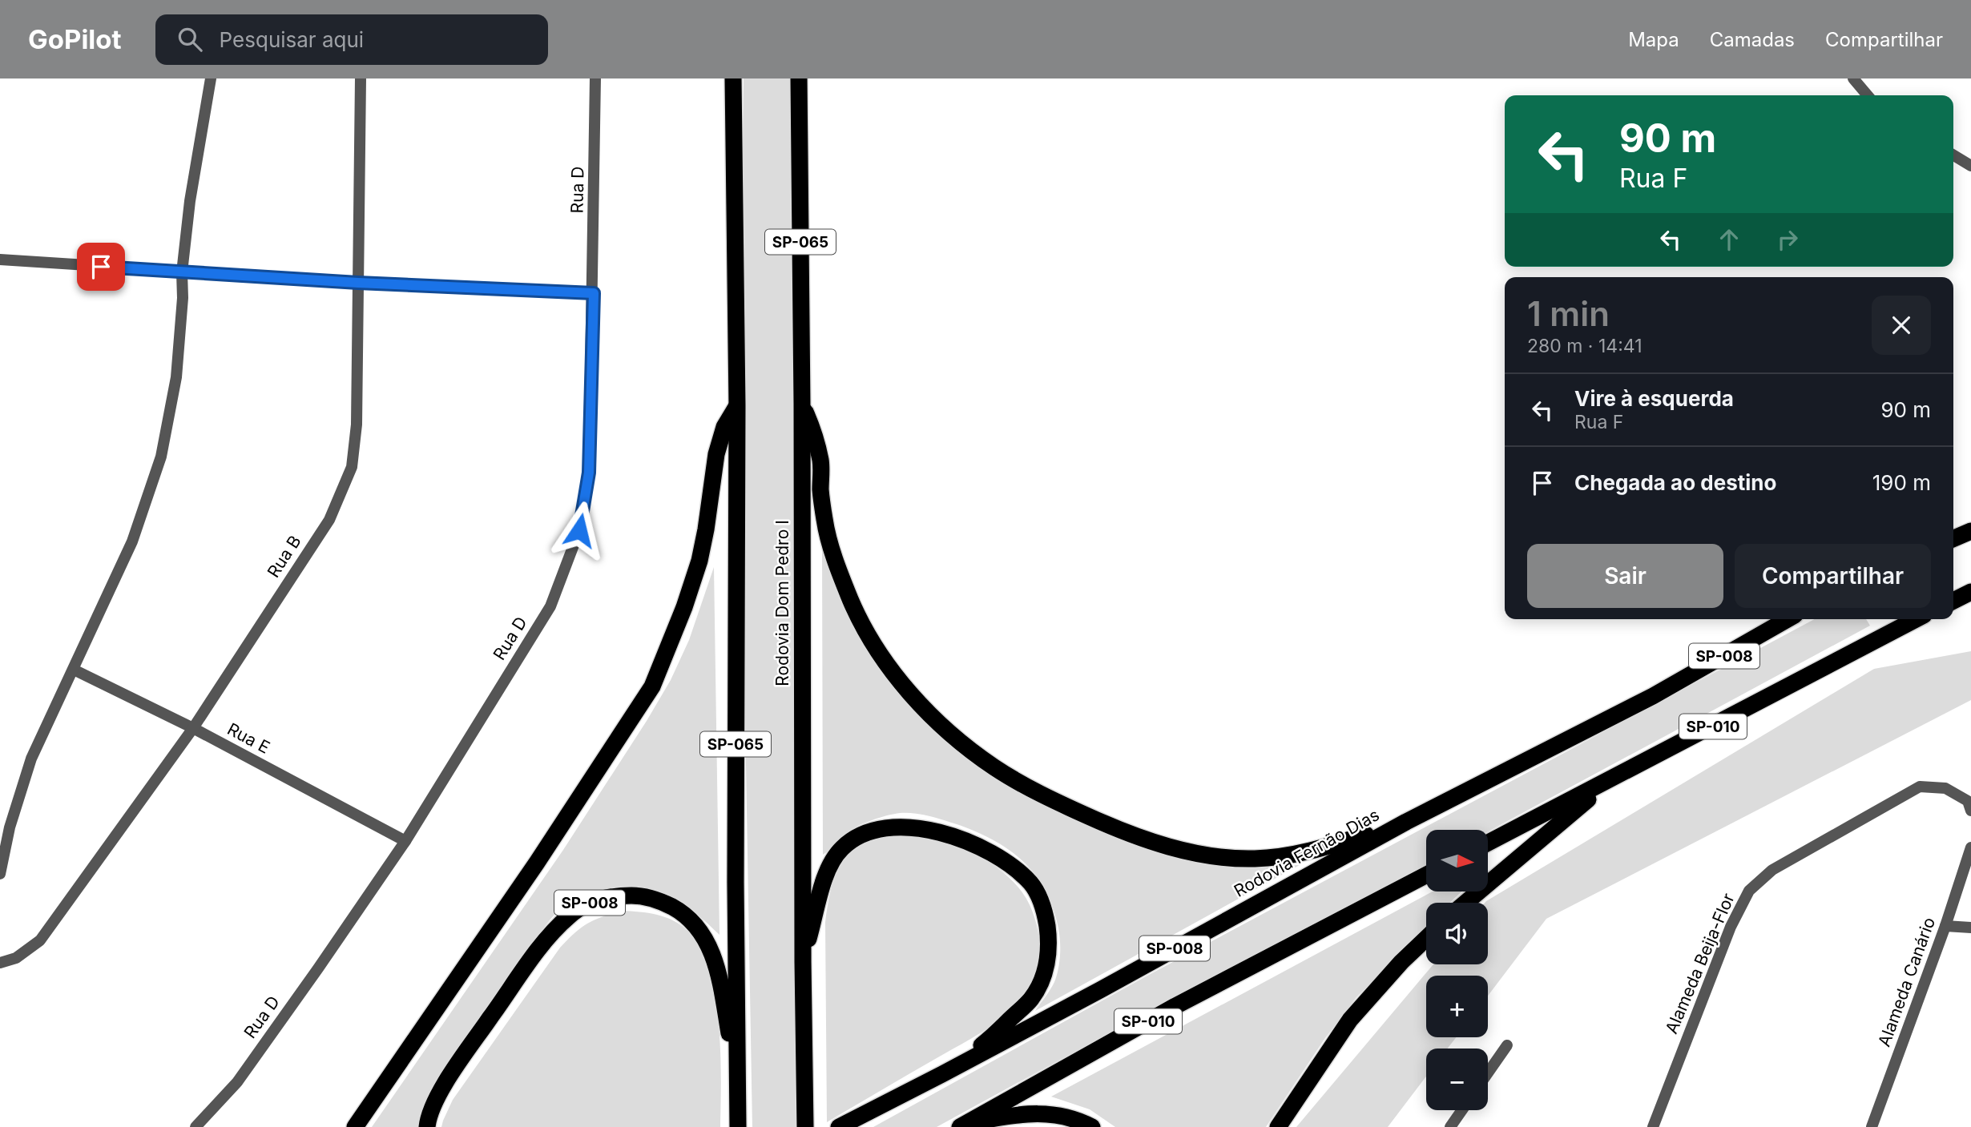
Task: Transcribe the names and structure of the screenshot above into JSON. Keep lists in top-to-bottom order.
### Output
{
  "streets": {
    "highway": [
      "SP-065",
      "Rodovia Dom Pedro I",
      "SP-008",
      "SP-010",
      "Rodovia Fernão Dias"
    ],
    "street": [
      "Rua D",
      "Rua B",
      "Rua E",
      "Alameda Beija-Flor",
      "Alameda Canário"
    ]
  },
  "crossings": [
    ["Rua D", "Rua E"],
    ["SP-065", "SP-008"],
    ["Rua B", "Rua E"]
  ],
  "north": "right",
  "page": {
    "header": "GoPilot",
    "search": "Pesquisar aqui",
    "nav": ["Mapa", "Camadas", "Compartilhar"],
    "turn": ["90 m", "Rua F"],
    "heading": ["1 min", "280 m · 14:41"],
    "list": [
      {
        "name": "Vire à esquerda",
        "note": "Rua F",
        "value": "90 m"
      },
      {
        "name": "Chegada ao destino",
        "value": "190 m"
      }
    ],
    "buttons": ["Sair", "Compartilhar"],
    "map_buttons": ["+", "−"]
  }
}
